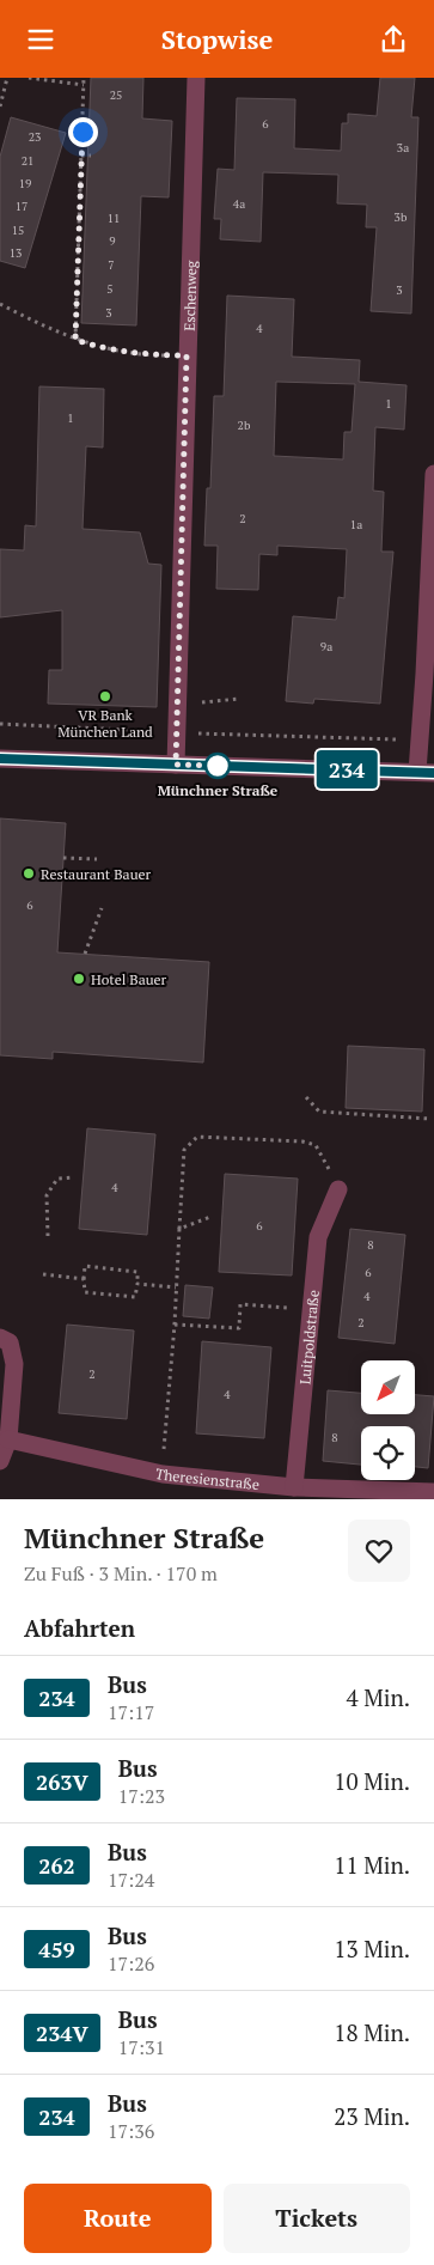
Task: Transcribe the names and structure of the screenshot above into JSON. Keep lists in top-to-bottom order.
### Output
{
  "streets": {
    "street": ["Eschenweg", "Luitpoldstraße", "Theresienstraße"]
  },
  "crossings": [
    ["Luitpoldstraße", "Theresienstraße"]
  ],
  "places": [
    "VR Bank München Land",
    "Münchner Straße",
    "Restaurant Bauer",
    "Hotel Bauer"
  ],
  "lines": ["bus line 234"],
  "house_numbers": [
    "25",
    "6",
    "23",
    "3a",
    "21",
    "19",
    "4a",
    "17",
    "3b",
    "11",
    "15",
    "9",
    "13",
    "7",
    "5",
    "3",
    "3",
    "4",
    "1",
    "1",
    "2b",
    "2",
    "1a",
    "9a",
    "6",
    "4",
    "6",
    "8",
    "6",
    "4",
    "2",
    "2",
    "4",
    "8"
  ],
  "north": "bottom left",
  "page": {
    "header": "Stopwise",
    "on_map": "234",
    "heading": [
      ["Münchner Straße", "Zu Fuß · 3 Min. · 170 m"],
      "Abfahrten"
    ],
    "list": [
      {
        "mark": "234",
        "name": "Bus",
        "note": "17:17",
        "value": "4 Min."
      },
      {
        "mark": "263V",
        "name": "Bus",
        "note": "17:23",
        "value": "10 Min."
      },
      {
        "mark": "262",
        "name": "Bus",
        "note": "17:24",
        "value": "11 Min."
      },
      {
        "mark": "459",
        "name": "Bus",
        "note": "17:26",
        "value": "13 Min."
      },
      {
        "mark": "234V",
        "name": "Bus",
        "note": "17:31",
        "value": "18 Min."
      },
      {
        "mark": "234",
        "name": "Bus",
        "note": "17:36",
        "value": "23 Min."
      }
    ],
    "buttons": ["Route", "Tickets"]
  }
}
